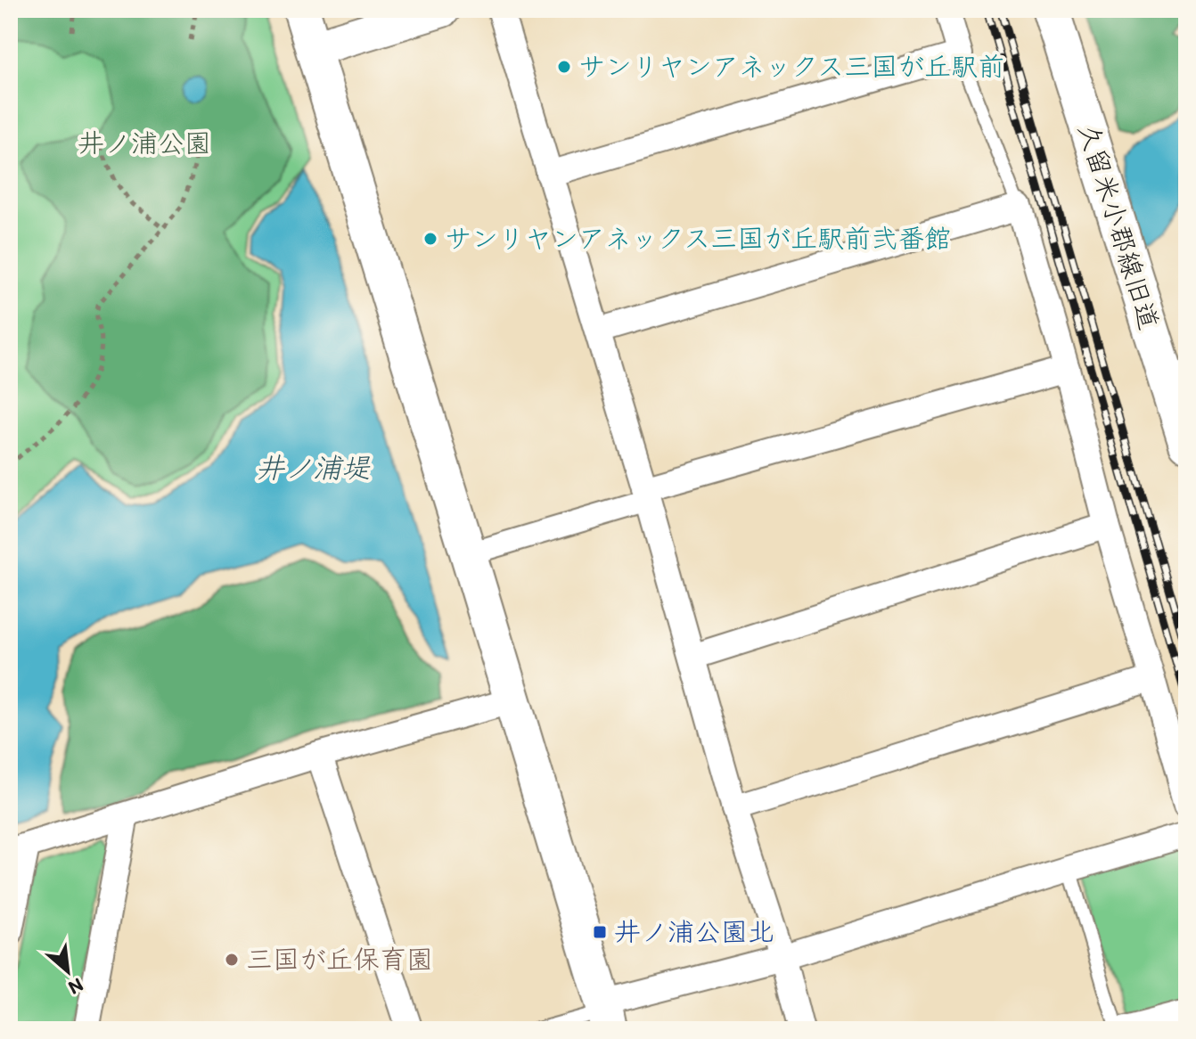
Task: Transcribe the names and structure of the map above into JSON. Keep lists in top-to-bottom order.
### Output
{
  "streets": {
    "street": ["久留米小郡線旧道"]
  },
  "water": ["井ノ浦堤"],
  "parks": ["井ノ浦公園"],
  "places": {
    "other": ["サンリヤンアネックス三国が丘駅前", "サンリヤンアネックス三国が丘駅前弐番館", "三国が丘保育園"],
    "transit": ["井ノ浦公園北"]
  },
  "north": "bottom right"
}
